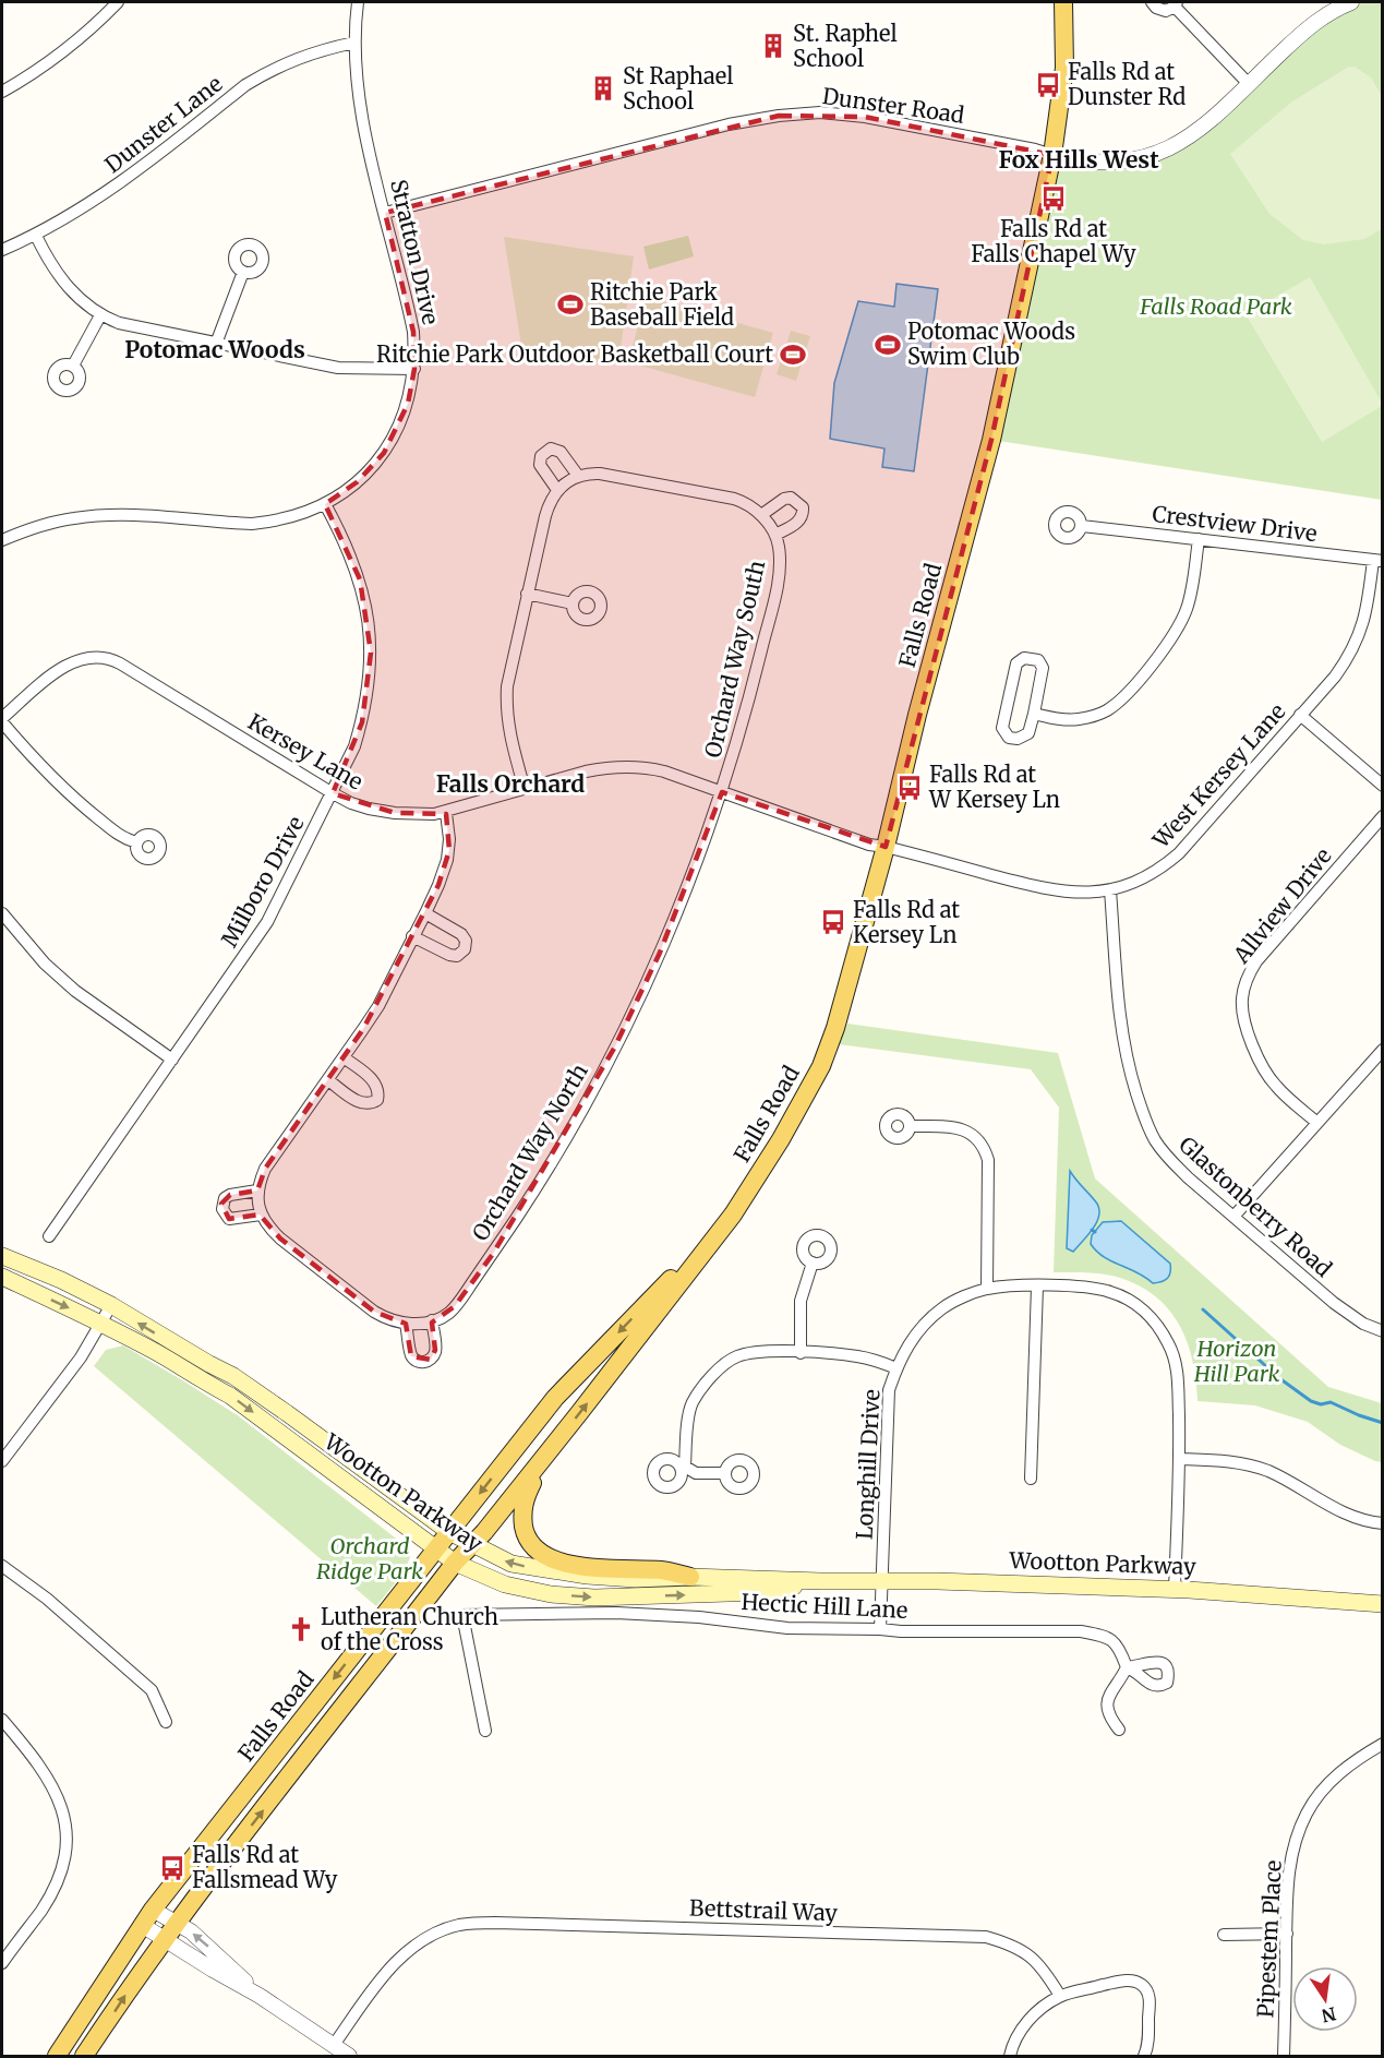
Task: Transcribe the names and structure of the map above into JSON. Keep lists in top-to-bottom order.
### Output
{
  "streets": {
    "main road": ["Falls Road", "Wootton Parkway"],
    "street": [
      "Dunster Road",
      "Dunster Lane",
      "Stratton Drive",
      "Crestview Drive",
      "Orchard Way South",
      "Kersey Lane",
      "West Kersey Lane",
      "Milboro Drive",
      "Allview Drive",
      "Orchard Way North",
      "Glastonberry Road",
      "Longhill Drive",
      "Hectic Hill Lane",
      "Bettstrail Way",
      "Pipestem Place"
    ]
  },
  "crossings": [
    ["Dunster Road", "Stratton Drive"],
    ["Dunster Road", "Falls Road"],
    ["Dunster Lane", "Stratton Drive"],
    ["Stratton Drive", "Milboro Drive"],
    ["Crestview Drive", "West Kersey Lane"],
    ["Falls Road", "Kersey Lane"],
    ["Falls Road", "West Kersey Lane"],
    ["Falls Road", "Wootton Parkway"],
    ["Orchard Way South", "Kersey Lane"],
    ["Orchard Way South", "Orchard Way North"],
    ["Kersey Lane", "West Kersey Lane"],
    ["Kersey Lane", "Milboro Drive"],
    ["Kersey Lane", "Orchard Way North"],
    ["West Kersey Lane", "Glastonberry Road"],
    ["Longhill Drive", "Wootton Parkway"],
    ["Longhill Drive", "Hectic Hill Lane"]
  ],
  "districts": ["Fox Hills West", "Potomac Woods", "Falls Orchard"],
  "parks": ["Falls Road Park", "Horizon Hill Park", "Orchard Ridge Park"],
  "places": {
    "building": ["St. Raphel School", "St Raphael School"],
    "bus stop": [
      "Falls Rd at Dunster Rd",
      "Falls Rd at Falls Chapel Wy",
      "Falls Rd at W Kersey Ln",
      "Falls Rd at Kersey Ln",
      "Falls Rd at Fallsmead Wy"
    ],
    "sports": ["Ritchie Park Baseball Field", "Potomac Woods Swim Club", "Ritchie Park Outdoor Basketball Court"],
    "church": ["Lutheran Church of the Cross"]
  },
  "north": "bottom"
}
